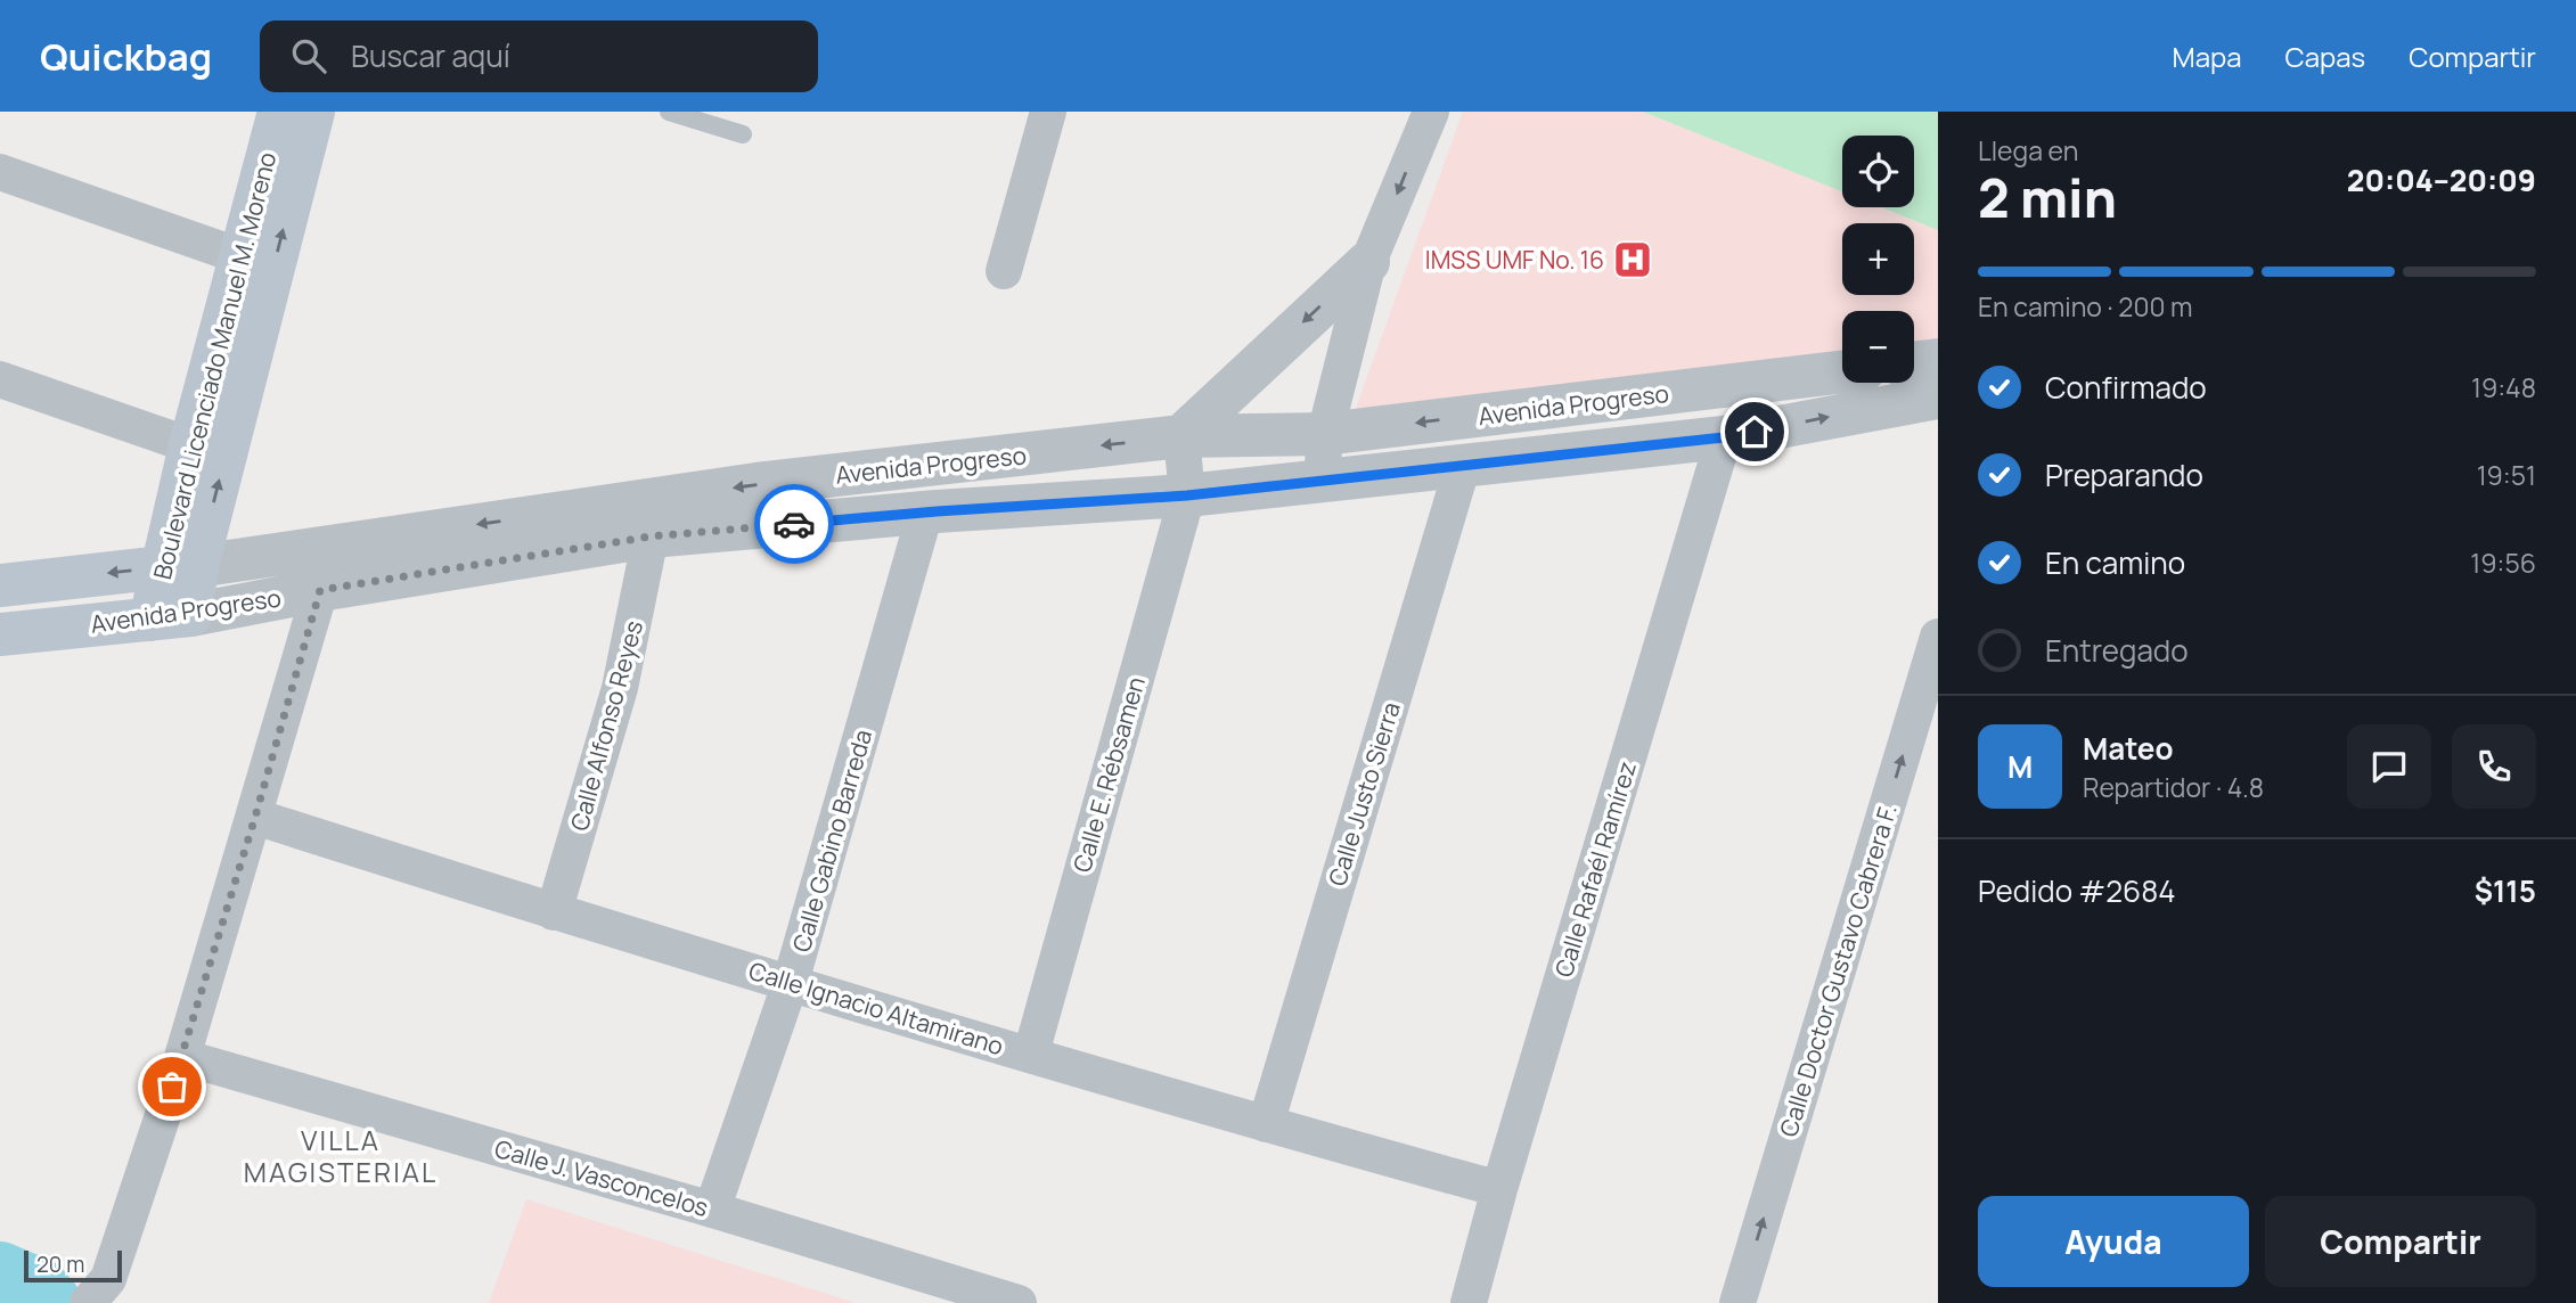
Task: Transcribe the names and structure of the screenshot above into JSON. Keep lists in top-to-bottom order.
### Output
{
  "streets": {
    "main road": ["Boulevard Licenciado Manuel M. Moreno", "Avenida Progreso"],
    "street": [
      "Calle Alfonso Reyes",
      "Calle E. Rébsamen",
      "Calle Justo Sierra",
      "Calle Gabino Barreda",
      "Calle Rafaél Ramírez",
      "Calle Doctor Gustavo Cabrera F.",
      "Calle Ignacio Altamirano",
      "Calle J. Vasconcelos"
    ]
  },
  "crossings": [
    ["Boulevard Licenciado Manuel M. Moreno", "Avenida Progreso"],
    ["Avenida Progreso", "Calle Alfonso Reyes"],
    ["Avenida Progreso", "Calle E. Rébsamen"],
    ["Avenida Progreso", "Calle Justo Sierra"],
    ["Avenida Progreso", "Calle Gabino Barreda"],
    ["Avenida Progreso", "Calle Rafaél Ramírez"],
    ["Calle Alfonso Reyes", "Calle Ignacio Altamirano"],
    ["Calle E. Rébsamen", "Calle Ignacio Altamirano"],
    ["Calle Justo Sierra", "Calle Ignacio Altamirano"],
    ["Calle Gabino Barreda", "Calle Ignacio Altamirano"],
    ["Calle Gabino Barreda", "Calle J. Vasconcelos"],
    ["Calle Rafaél Ramírez", "Calle Ignacio Altamirano"]
  ],
  "one_way": ["Calle Doctor Gustavo Cabrera F."],
  "districts": ["VILLA MAGISTERIAL"],
  "places": {
    "hospital": ["IMSS UMF No. 16"]
  },
  "scale_bar": "20 m",
  "page": {
    "header": "Quickbag",
    "search": "Buscar aquí",
    "nav": ["Mapa", "Capas", "Compartir"],
    "heading": ["2 min", "Llega en", "20:04–20:09"],
    "panel": [
      "Mateo",
      "Repartidor · 4.8",
      "Pedido #2684",
      "$115"
    ],
    "map_buttons": ["+", "−"],
    "bar": "En camino · 200 m",
    "list": [
      ["Confirmado", "19:48"],
      ["Preparando", "19:51"],
      ["En camino", "19:56"],
      "Entregado"
    ],
    "round": "M",
    "buttons": ["Ayuda", "Compartir"],
    "scale": "20 m"
  }
}
